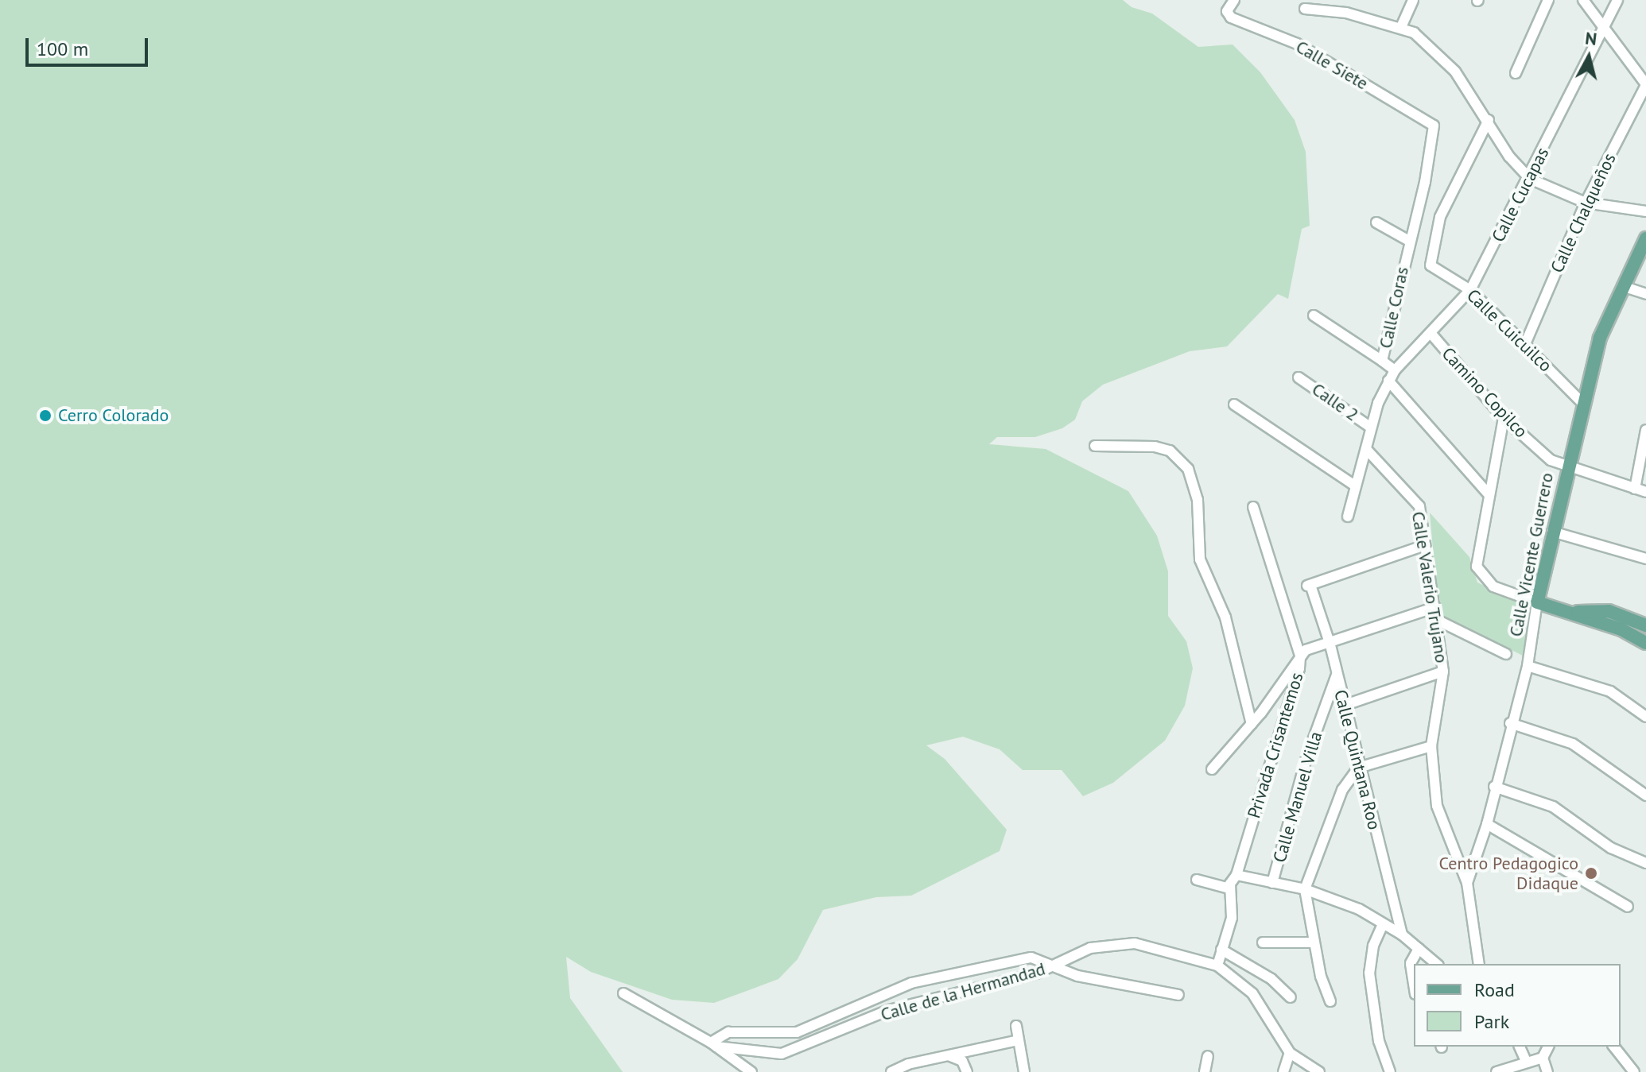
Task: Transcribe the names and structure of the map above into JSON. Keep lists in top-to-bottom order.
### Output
{
  "streets": {
    "main road": ["Calle Vicente Guerrero"],
    "street": [
      "Calle Siete",
      "Calle Cucapas",
      "Calle Chalqueños",
      "Calle Coras",
      "Calle Cuicuilco",
      "Camino Copilco",
      "Calle 2",
      "Calle Valerio Trujano",
      "Privada Crisantemos",
      "Calle Quintana Roo",
      "Calle Manuel Villa",
      "Calle de la Hermandad"
    ]
  },
  "crossings": [
    ["Calle Siete", "Calle Coras"],
    ["Calle Cucapas", "Calle Coras"],
    ["Calle Cucapas", "Calle Cuicuilco"],
    ["Calle Cucapas", "Camino Copilco"],
    ["Calle Chalqueños", "Calle Cuicuilco"],
    ["Calle Coras", "Calle Cuicuilco"],
    ["Calle Coras", "Calle 2"],
    ["Calle Coras", "Calle Valerio Trujano"],
    ["Calle Cuicuilco", "Calle Vicente Guerrero"],
    ["Camino Copilco", "Calle Vicente Guerrero"],
    ["Calle Vicente Guerrero", "Calle Valerio Trujano"],
    ["Calle Valerio Trujano", "Calle Quintana Roo"],
    ["Calle Quintana Roo", "Calle Manuel Villa"]
  ],
  "places": ["Cerro Colorado", "Centro Pedagogico Didaque"],
  "legend": ["Road", "Park"],
  "scale_bar": "100 m",
  "north": "top"
}
